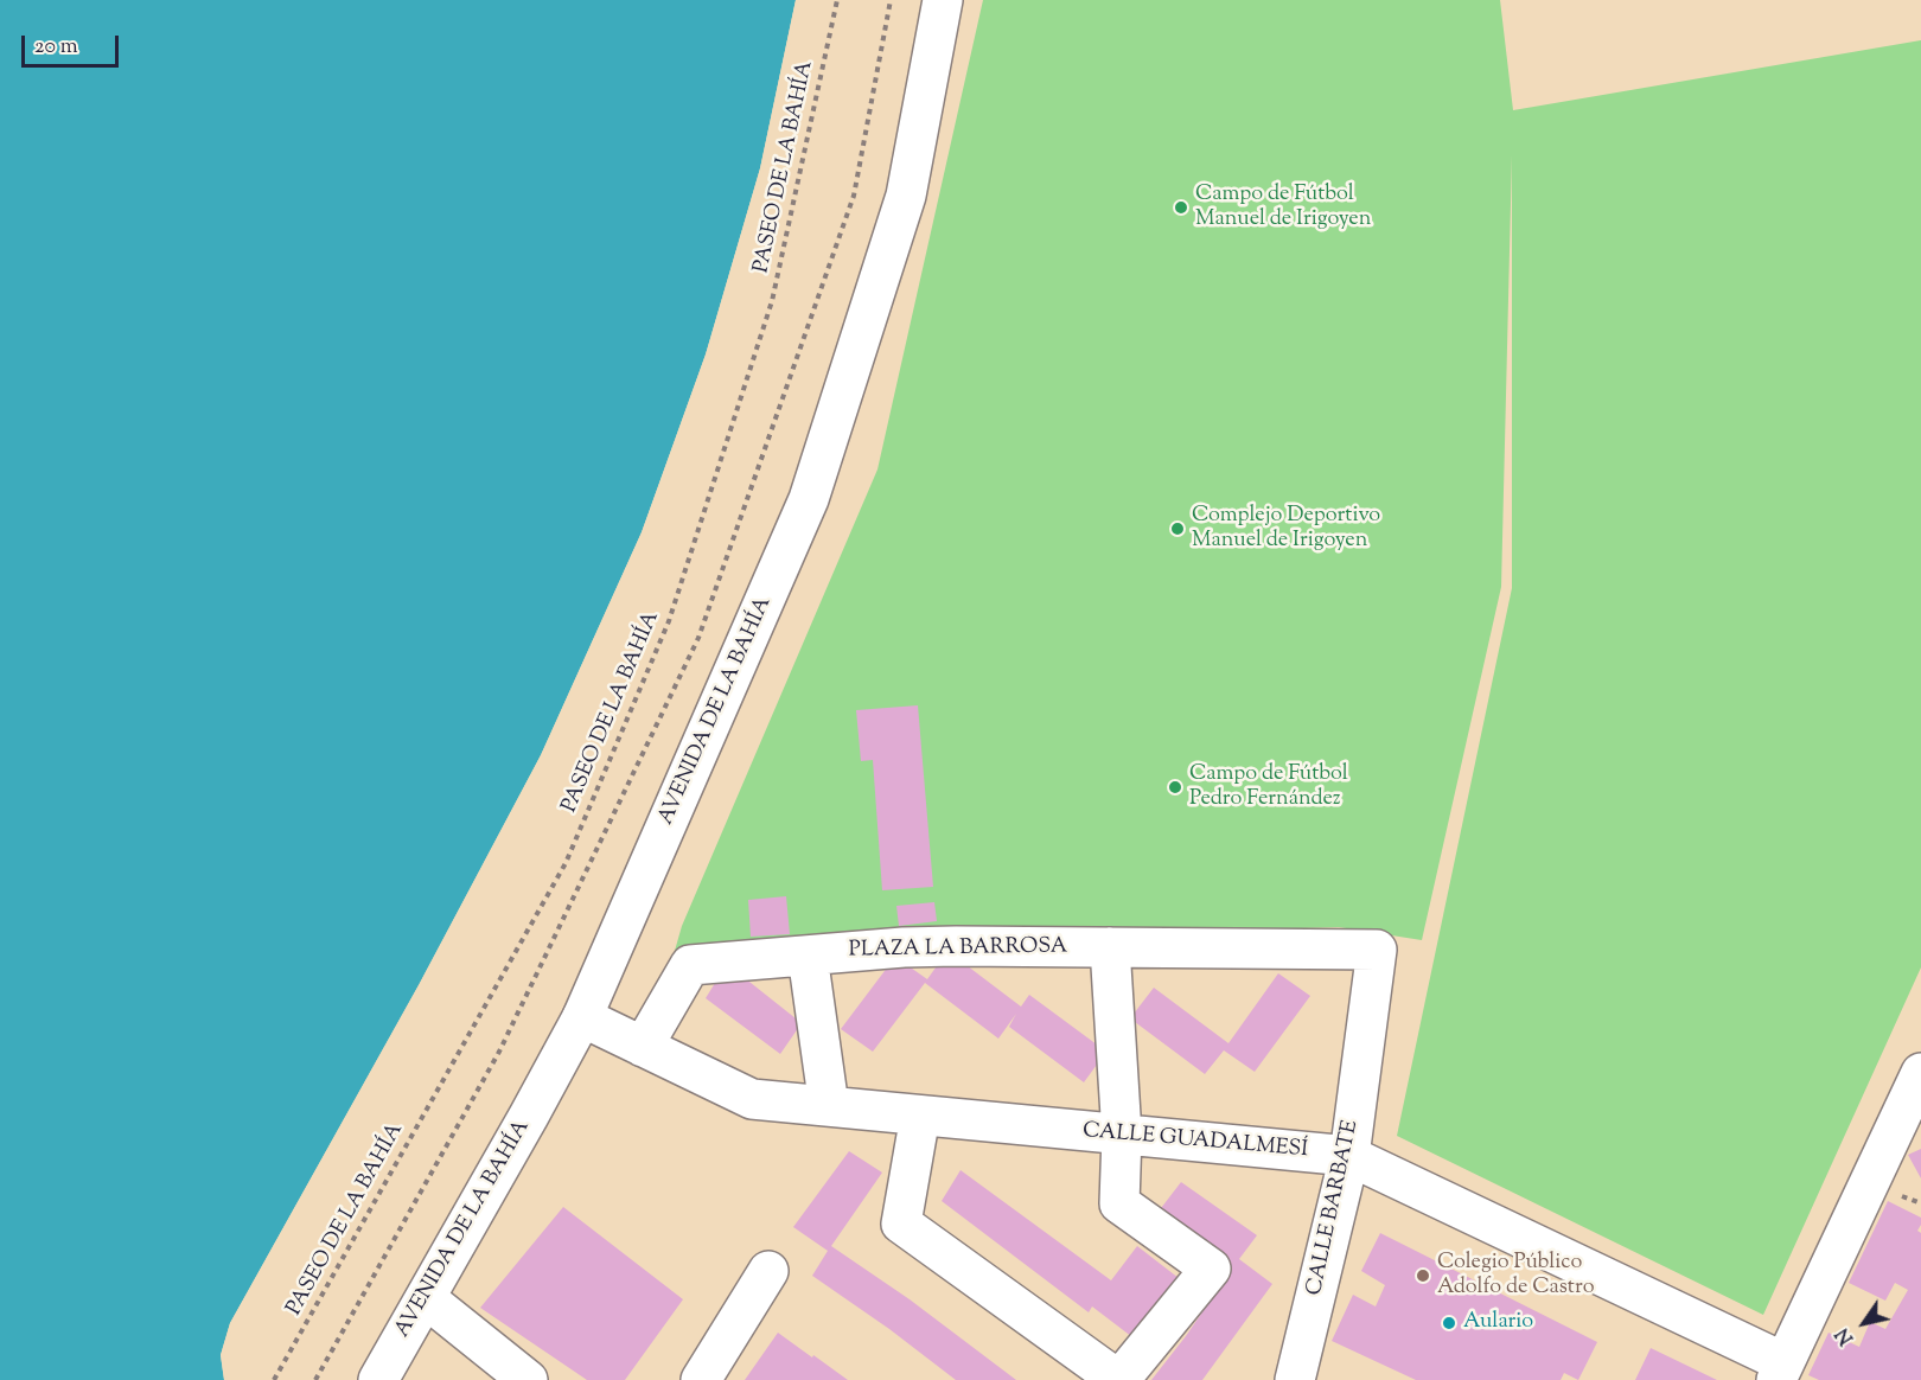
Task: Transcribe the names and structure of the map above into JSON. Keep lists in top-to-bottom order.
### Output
{
  "streets": {
    "street": [
      "AVENIDA DE LA BAHÍA",
      "PLAZA LA BARROSA",
      "CALLE GUADALMESÍ",
      "CALLE BARBATE"
    ],
    "path": ["PASEO DE LA BAHÍA"]
  },
  "crossings": [
    ["AVENIDA DE LA BAHÍA", "CALLE GUADALMESÍ"],
    ["PLAZA LA BARROSA", "CALLE GUADALMESÍ"],
    ["PLAZA LA BARROSA", "CALLE BARBATE"],
    ["CALLE GUADALMESÍ", "CALLE BARBATE"]
  ],
  "places": [
    "Campo de Fútbol Manuel de Irigoyen",
    "Complejo Deportivo Manuel de Irigoyen",
    "Campo de Fútbol Pedro Fernández",
    "Colegio Público Adolfo de Castro",
    "Aulario"
  ],
  "scale_bar": "20 m",
  "north": "bottom left"
}
